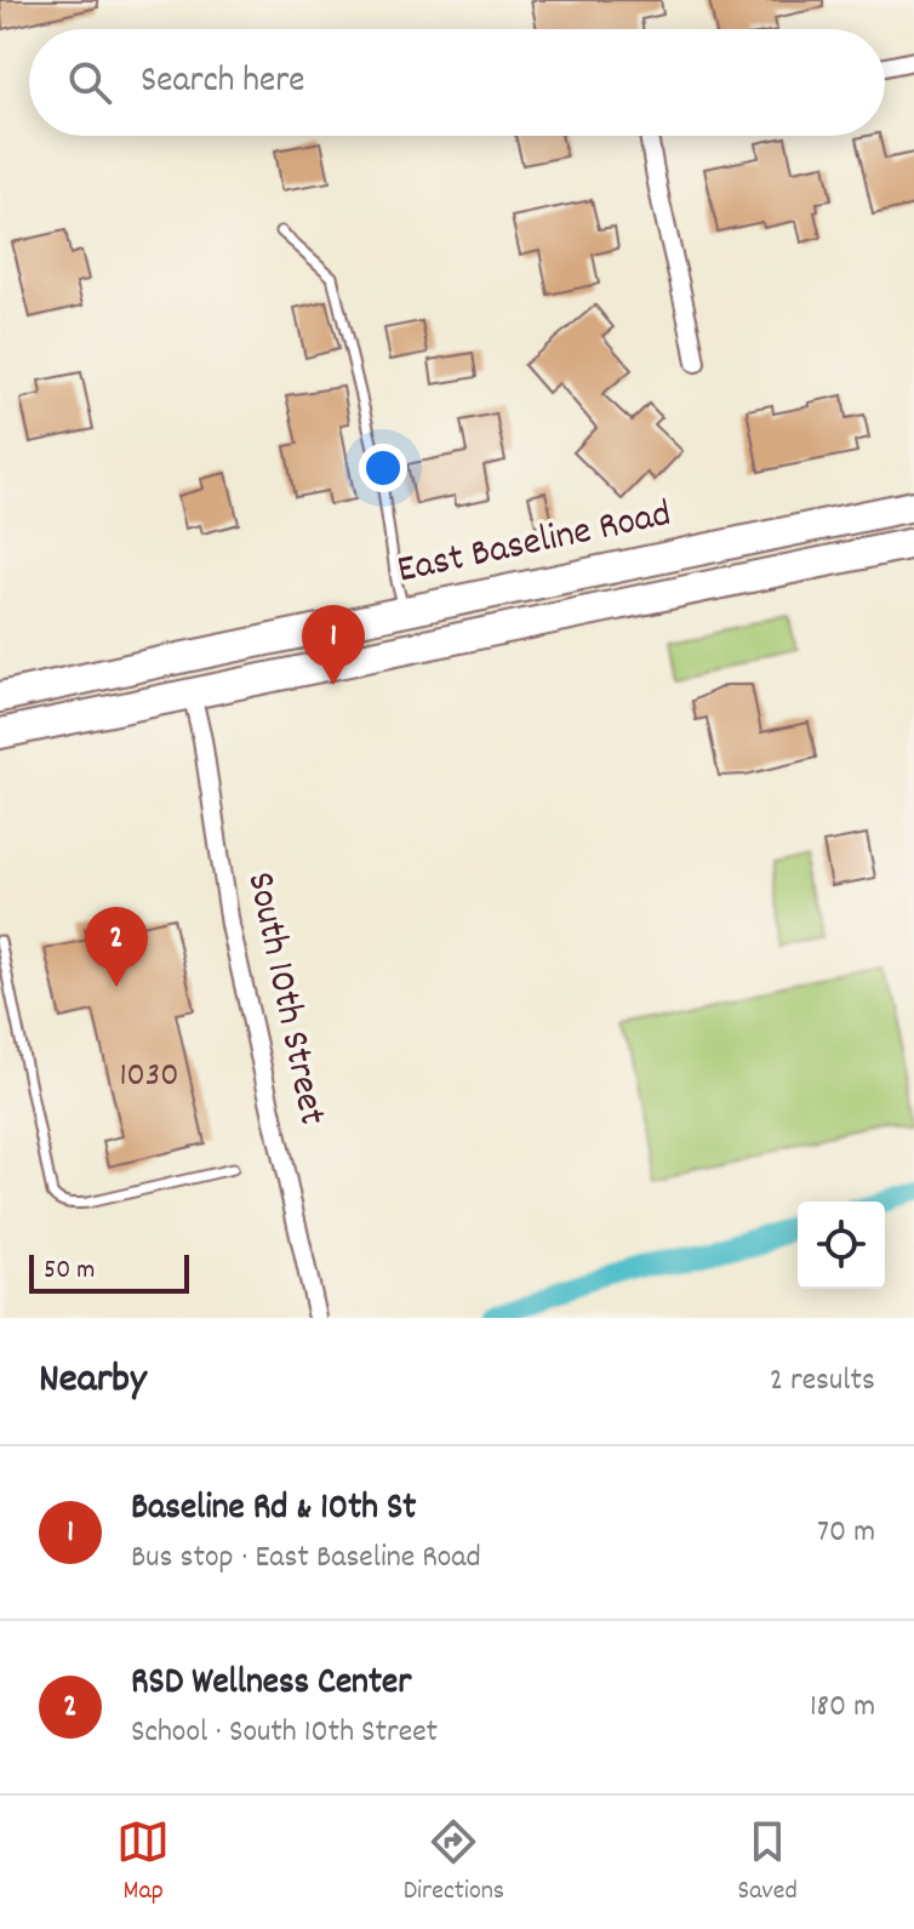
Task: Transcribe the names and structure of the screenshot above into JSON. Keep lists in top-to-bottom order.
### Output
{
  "streets": {
    "main road": ["East Baseline Road"],
    "street": ["South 10th Street"]
  },
  "crossings": [
    ["East Baseline Road", "South 10th Street"]
  ],
  "house_numbers": ["1030"],
  "scale_bar": "50 m",
  "page": {
    "search": "Search here",
    "pins": ["1", "2"],
    "scale": "50 m",
    "heading": ["Nearby", "2 results"],
    "list": [
      {
        "mark": "1",
        "name": "Baseline Rd & 10th St",
        "note": "Bus stop · East Baseline Road",
        "value": "70 m"
      },
      {
        "mark": "2",
        "name": "RSD Wellness Center",
        "note": "School · South 10th Street",
        "value": "180 m"
      }
    ],
    "nav": ["Map", "Directions", "Saved"]
  }
}
